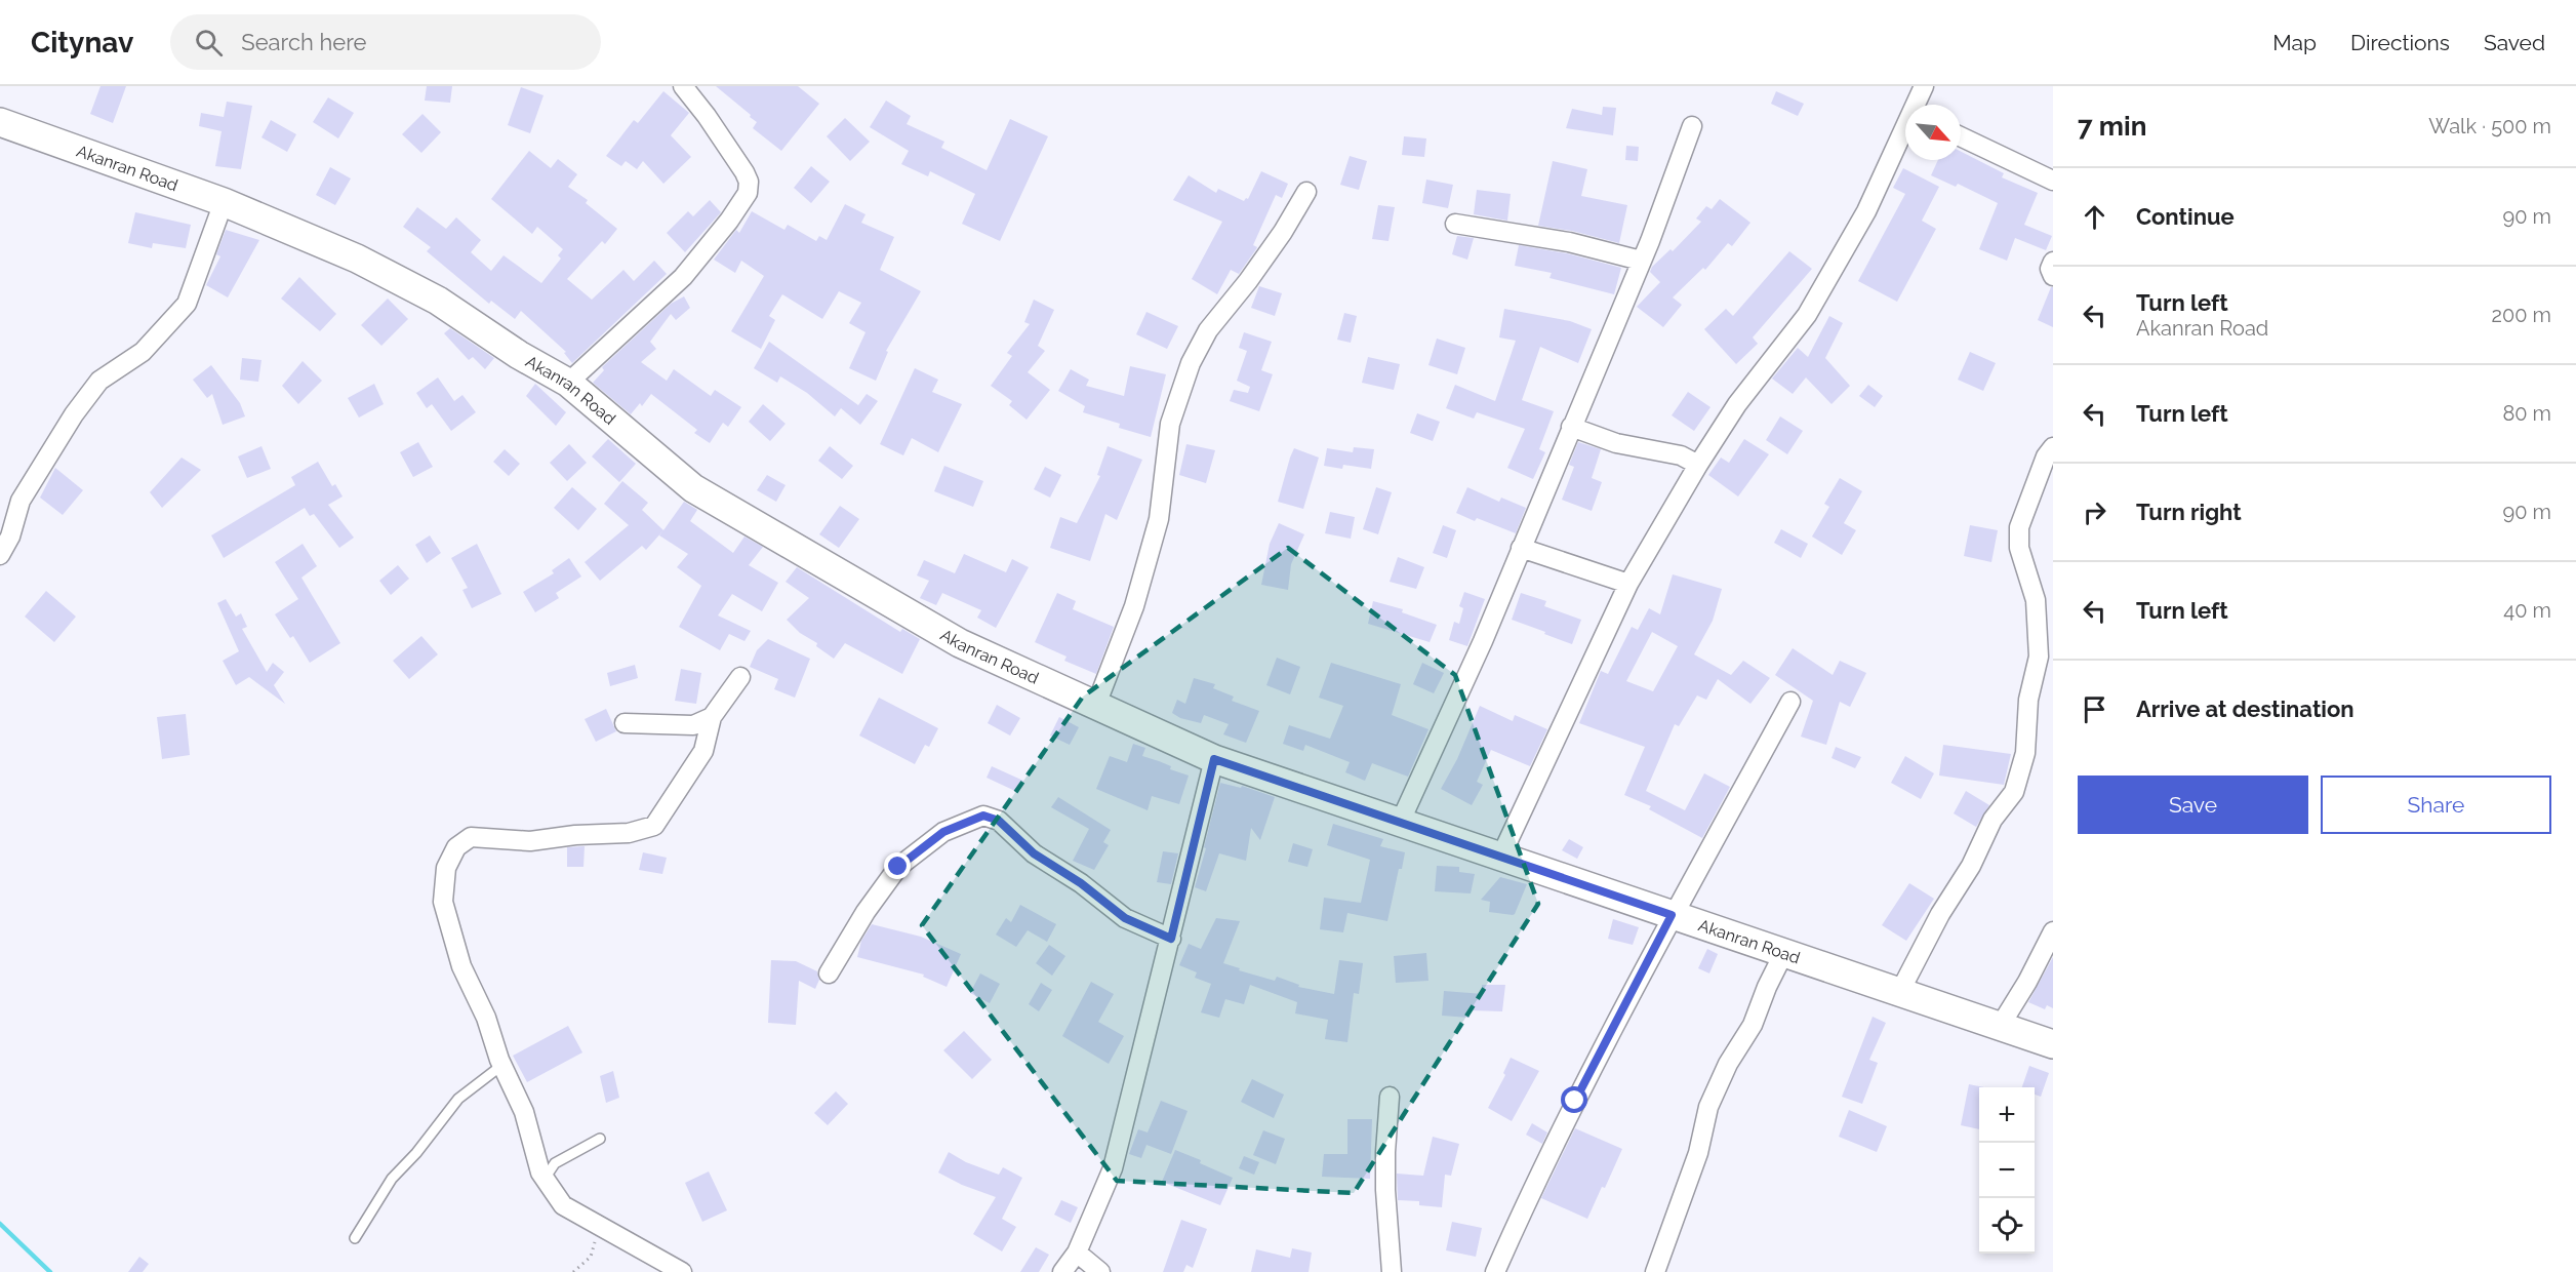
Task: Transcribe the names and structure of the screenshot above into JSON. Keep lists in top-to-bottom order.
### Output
{
  "streets": {
    "main road": ["Akanran Road"]
  },
  "north": "bottom right",
  "page": {
    "header": "Citynav",
    "search": "Search here",
    "nav": ["Map", "Directions", "Saved"],
    "heading": ["7 min", "Walk · 500 m"],
    "list": [
      ["Continue", "90 m"],
      ["Turn left", "Akanran Road", "200 m"],
      ["Turn left", "80 m"],
      ["Turn right", "90 m"],
      ["Turn left", "40 m"],
      "Arrive at destination"
    ],
    "buttons": ["Save", "Share"],
    "map_buttons": ["+", "−"]
  }
}
